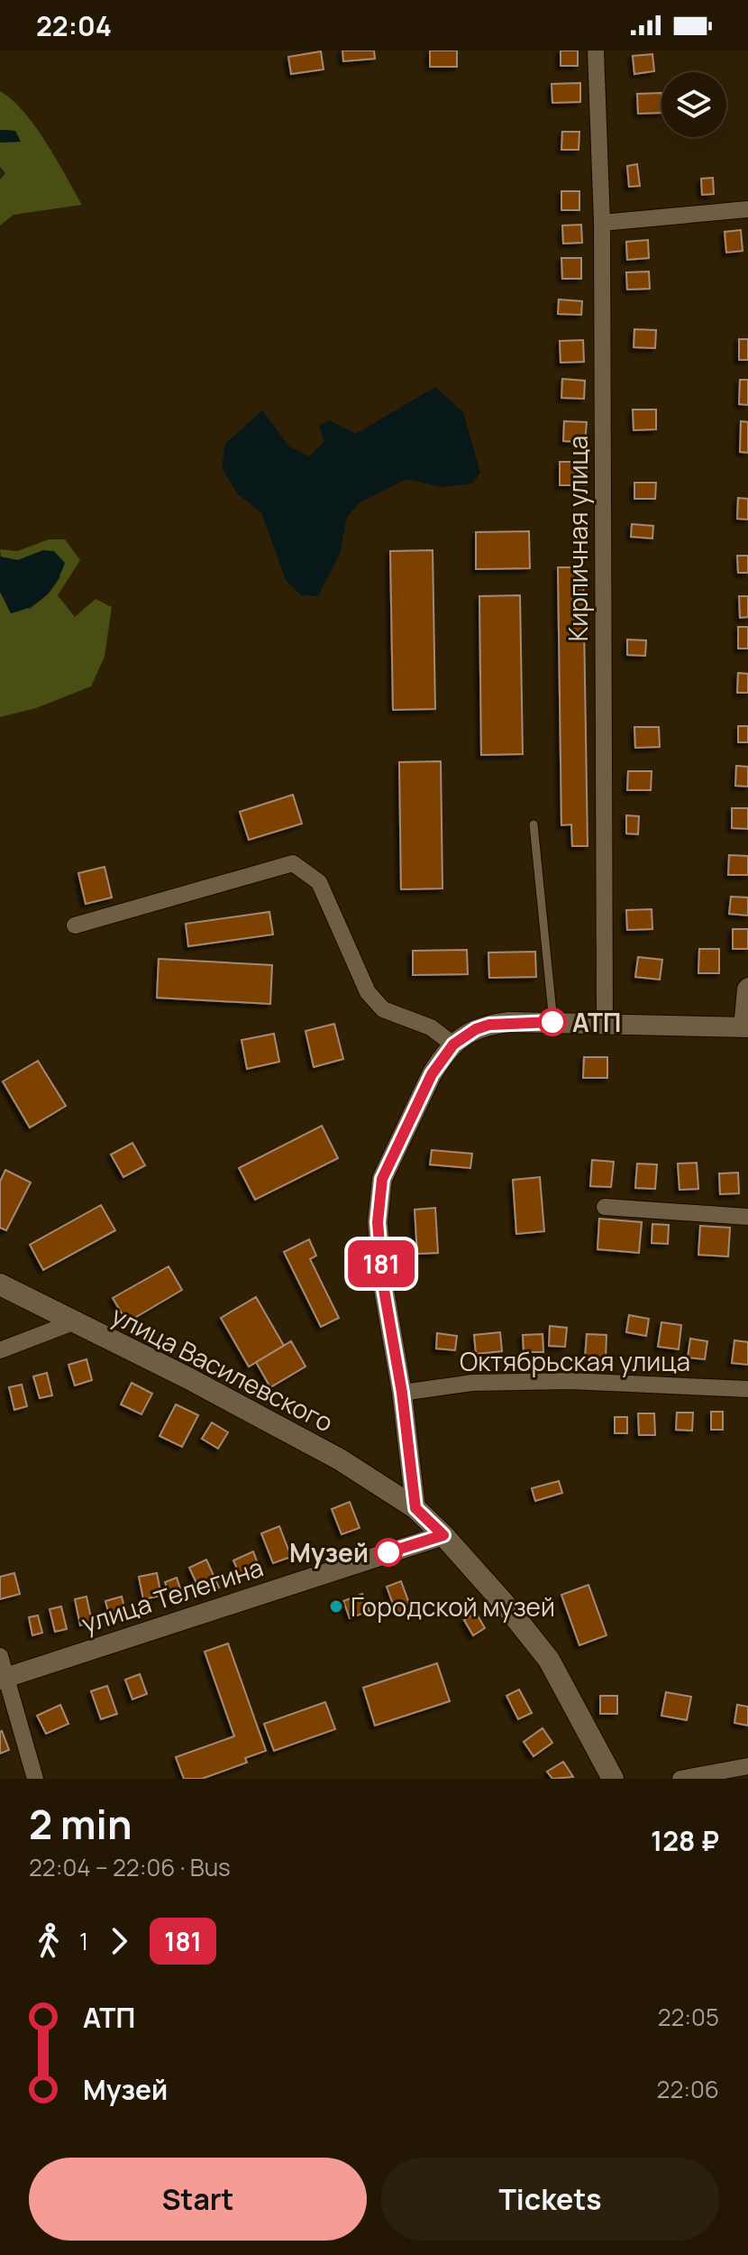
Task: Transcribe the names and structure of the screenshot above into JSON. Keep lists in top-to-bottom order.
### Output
{
  "streets": {
    "main road": ["улица Василевского"],
    "street": ["Кирпичная улица", "Октябрьская улица", "улица Телегина"]
  },
  "crossings": [
    ["улица Василевского", "улица Телегина"]
  ],
  "places": ["АТП", "Музей", "Городской музей"],
  "lines": ["bus line 181"],
  "page": {
    "status": "22:04",
    "on_map": "181",
    "heading": ["2 min", "22:04 – 22:06 · Bus", "128 ₽"],
    "legs": ["1", "181"],
    "list": [
      {
        "name": "АТП",
        "value": "22:05"
      },
      {
        "name": "Музей",
        "value": "22:06"
      }
    ],
    "buttons": ["Start", "Tickets"]
  }
}
